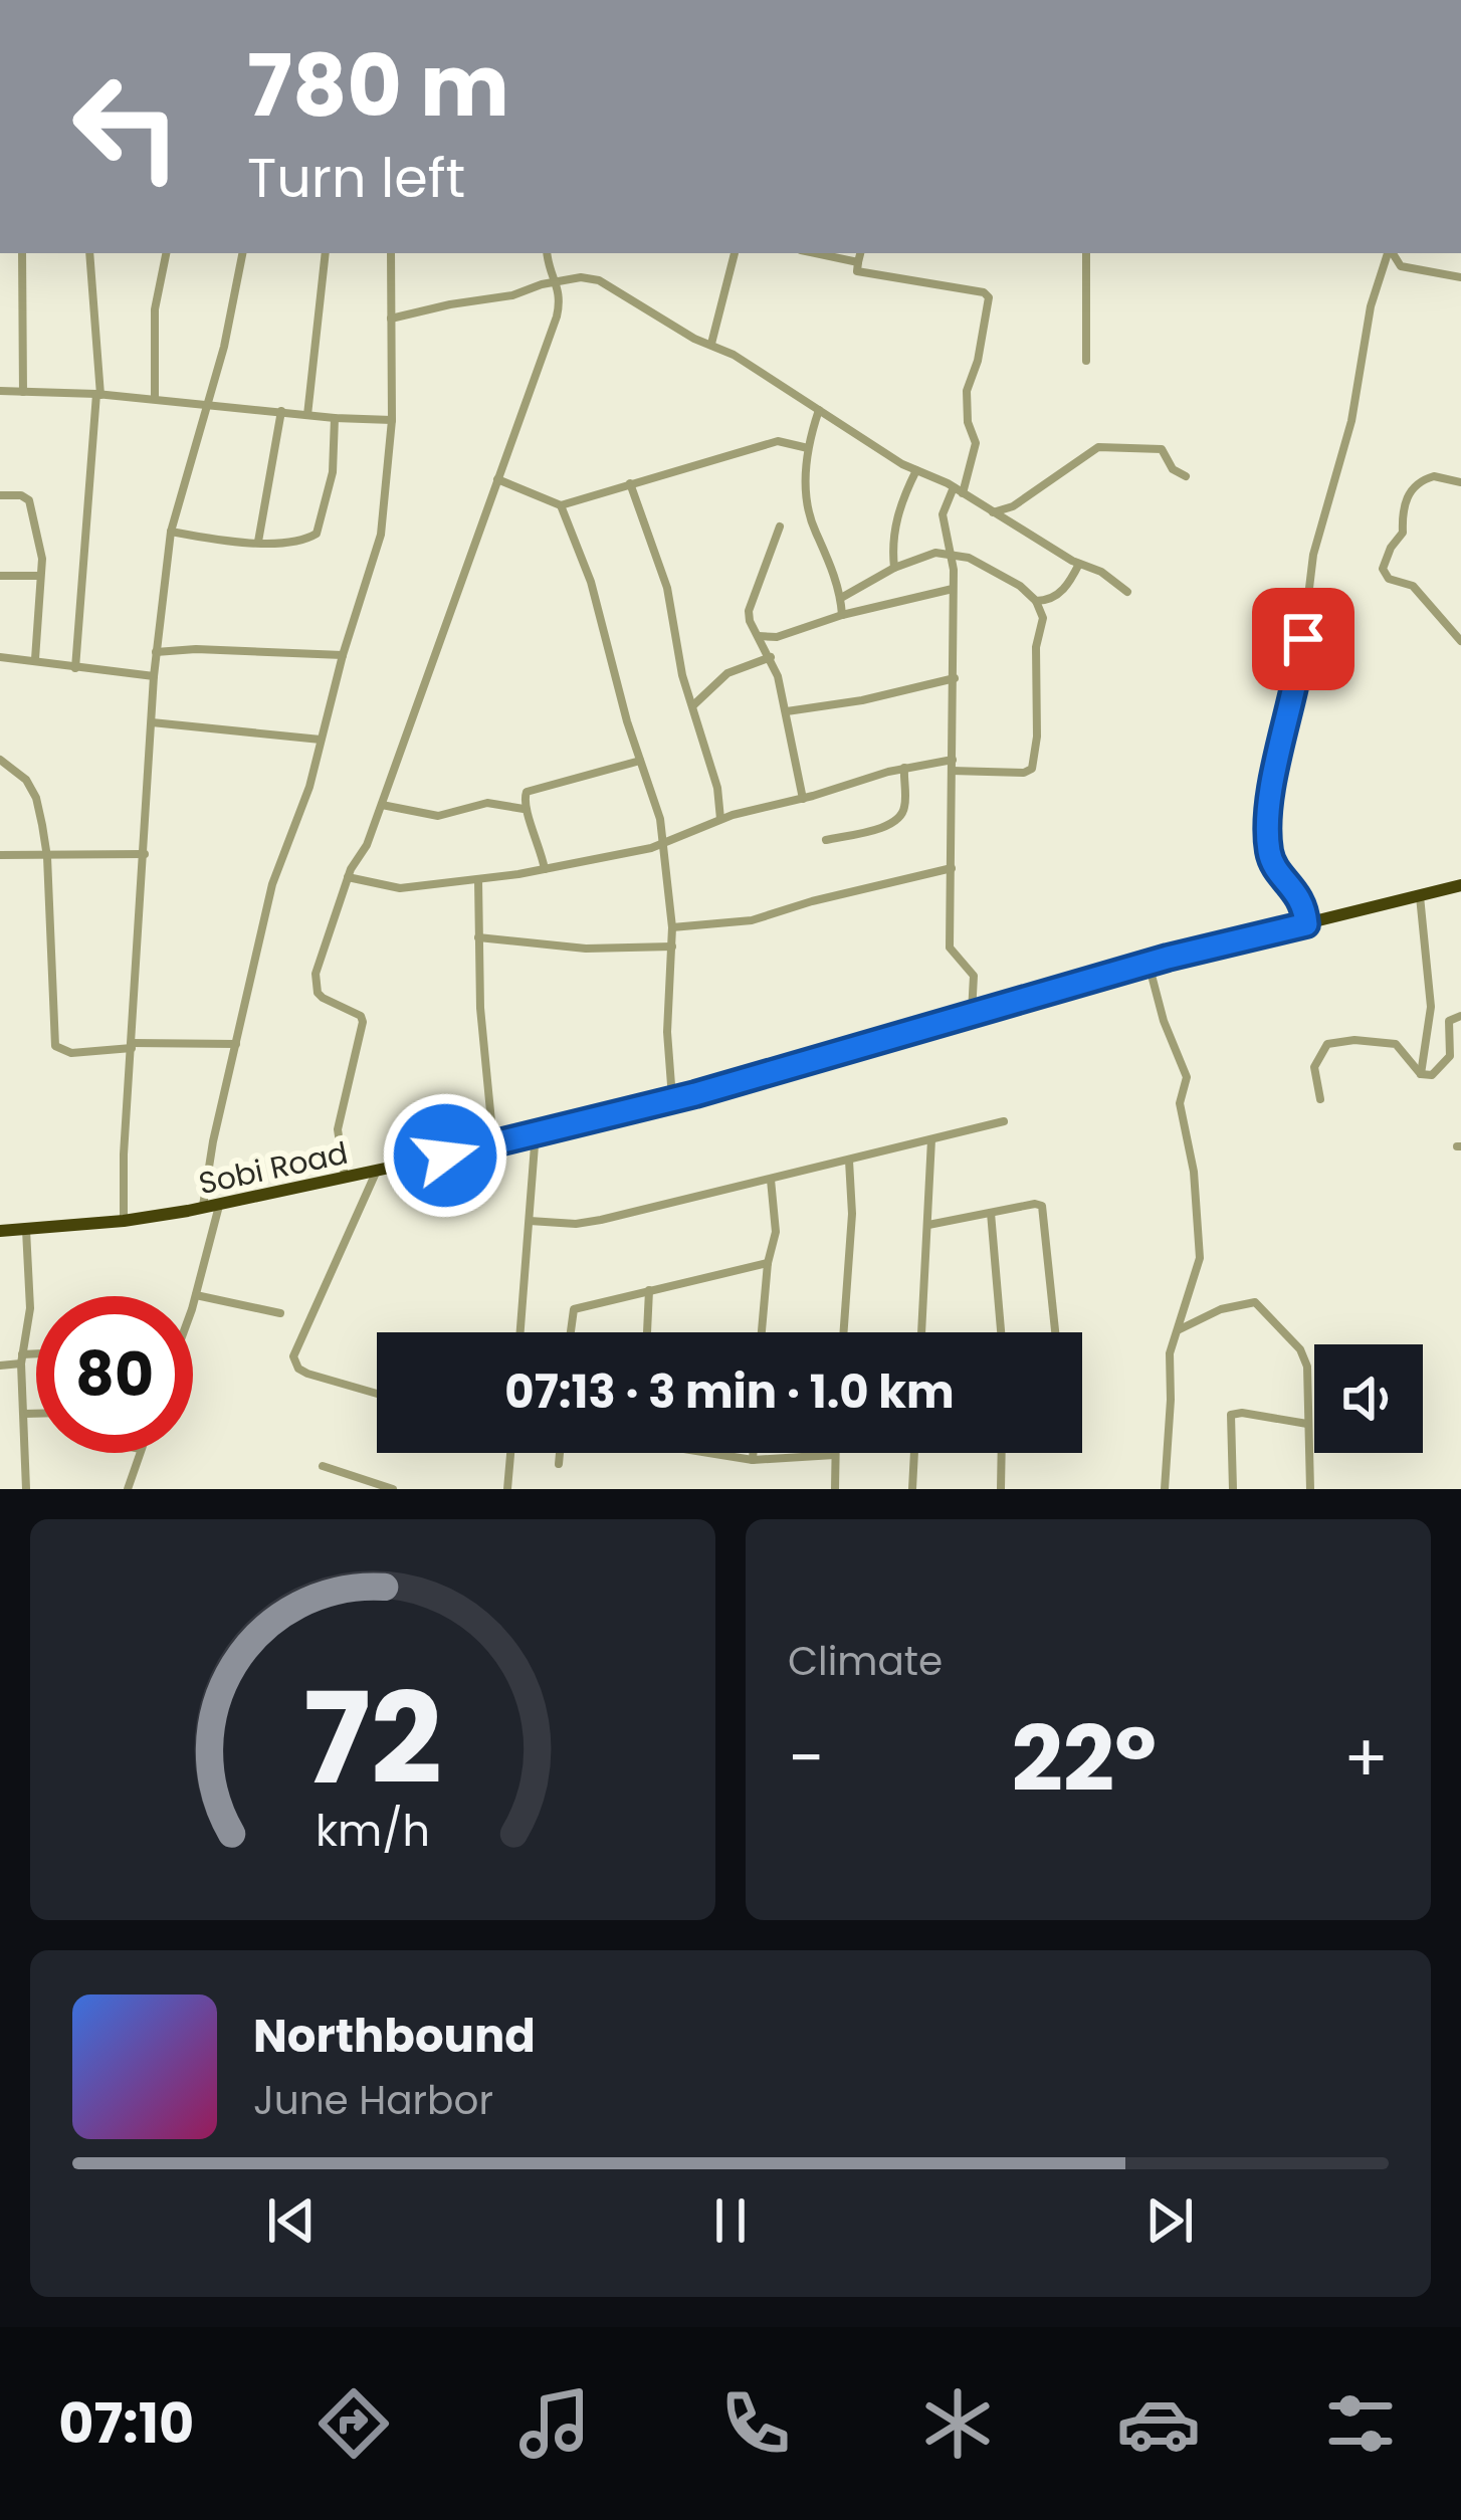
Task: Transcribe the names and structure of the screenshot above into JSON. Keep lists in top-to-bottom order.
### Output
{
  "streets": {
    "highway": ["Sobi Road"]
  },
  "page": {
    "turn": ["780 m", "Turn left"],
    "limit": "80",
    "trip": "07:13 · 3 min · 1.0 km",
    "tile": "Climate",
    "heat": ["−", "22°", "+"],
    "song": ["Northbound", "June Harbor"],
    "tabs": "07:10",
    "gauge": ["72", "km/h"]
  }
}
